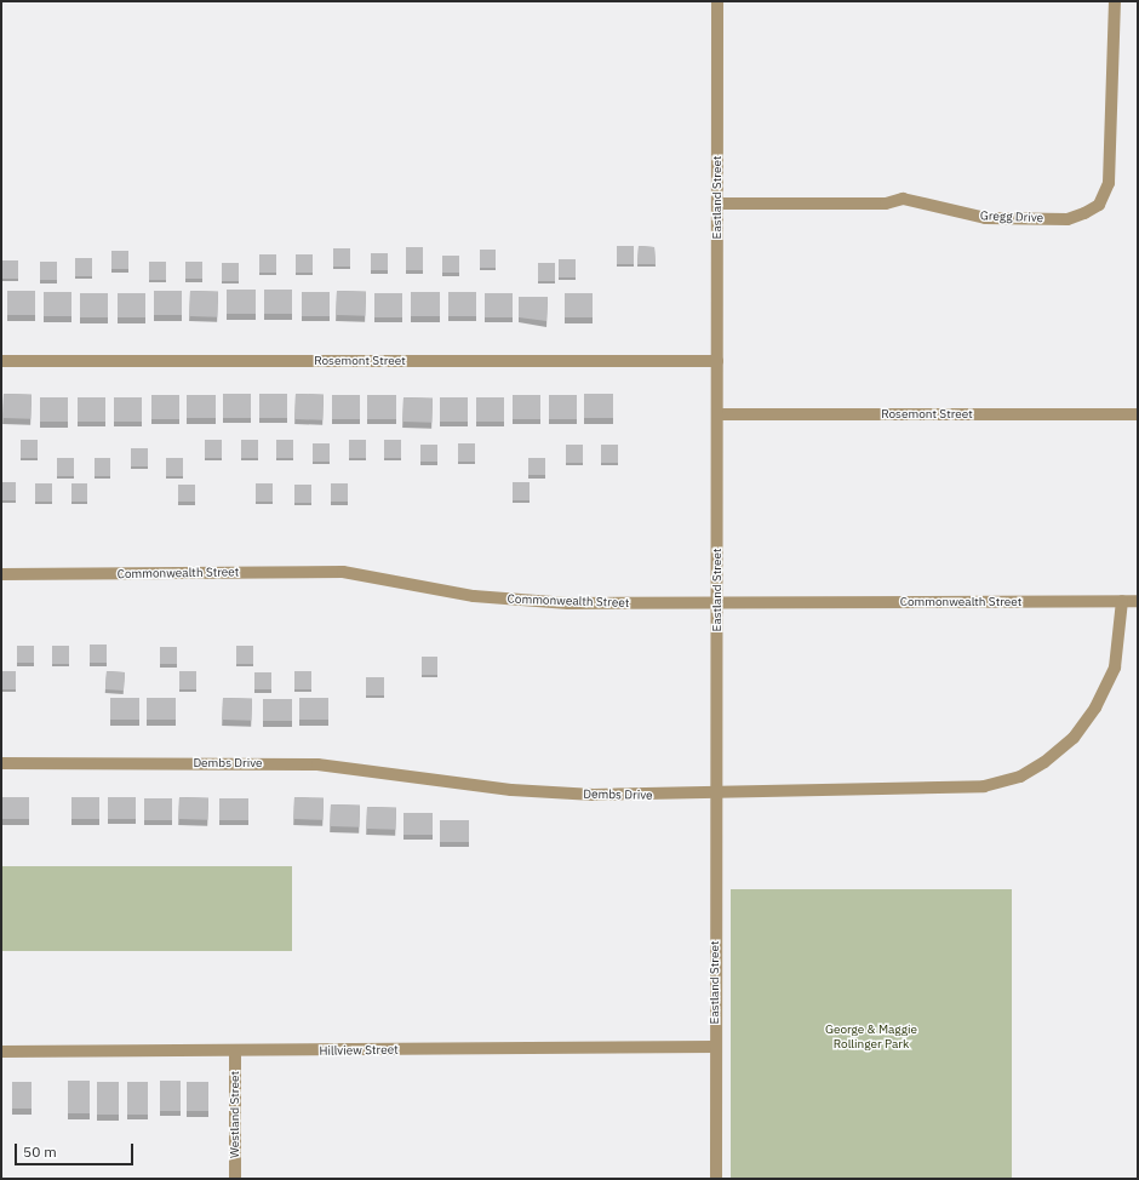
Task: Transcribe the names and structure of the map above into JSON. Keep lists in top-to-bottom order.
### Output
{
  "streets": {
    "street": [
      "Eastland Street",
      "Gregg Drive",
      "Rosemont Street",
      "Commonwealth Street",
      "Dembs Drive",
      "Hillview Street",
      "Westland Street"
    ]
  },
  "crossings": [
    ["Eastland Street", "Gregg Drive"],
    ["Eastland Street", "Rosemont Street"],
    ["Eastland Street", "Commonwealth Street"],
    ["Eastland Street", "Dembs Drive"],
    ["Eastland Street", "Hillview Street"],
    ["Commonwealth Street", "Dembs Drive"],
    ["Hillview Street", "Westland Street"]
  ],
  "parks": ["George & Maggie Rollinger Park"],
  "scale_bar": "50 m"
}
